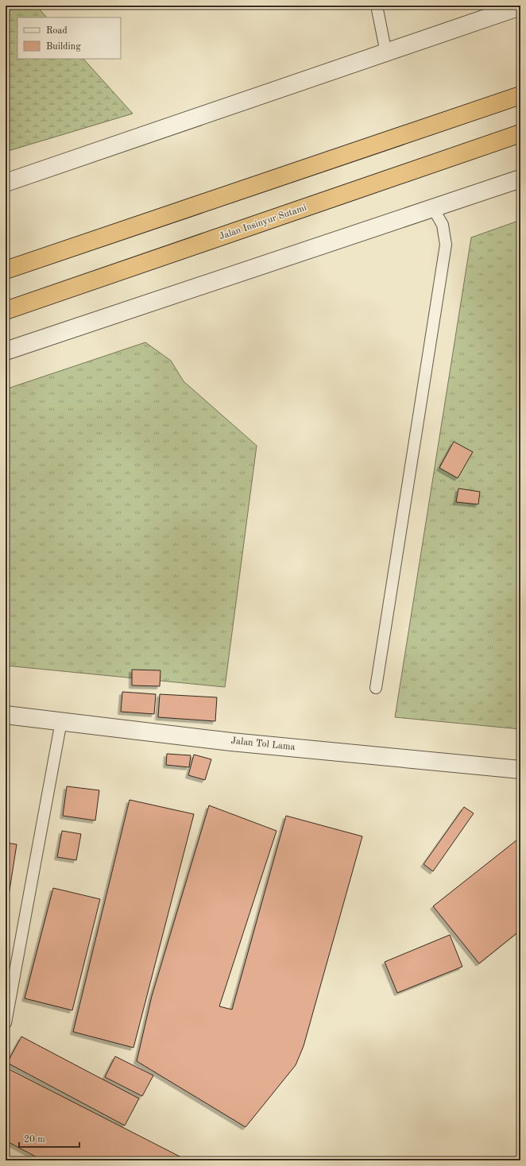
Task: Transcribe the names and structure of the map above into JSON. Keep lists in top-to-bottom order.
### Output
{
  "streets": {
    "highway": ["Jalan Insinyur Sutami"],
    "street": ["Jalan Tol Lama"]
  },
  "legend": ["Road", "Building"],
  "scale_bar": "20 m"
}
